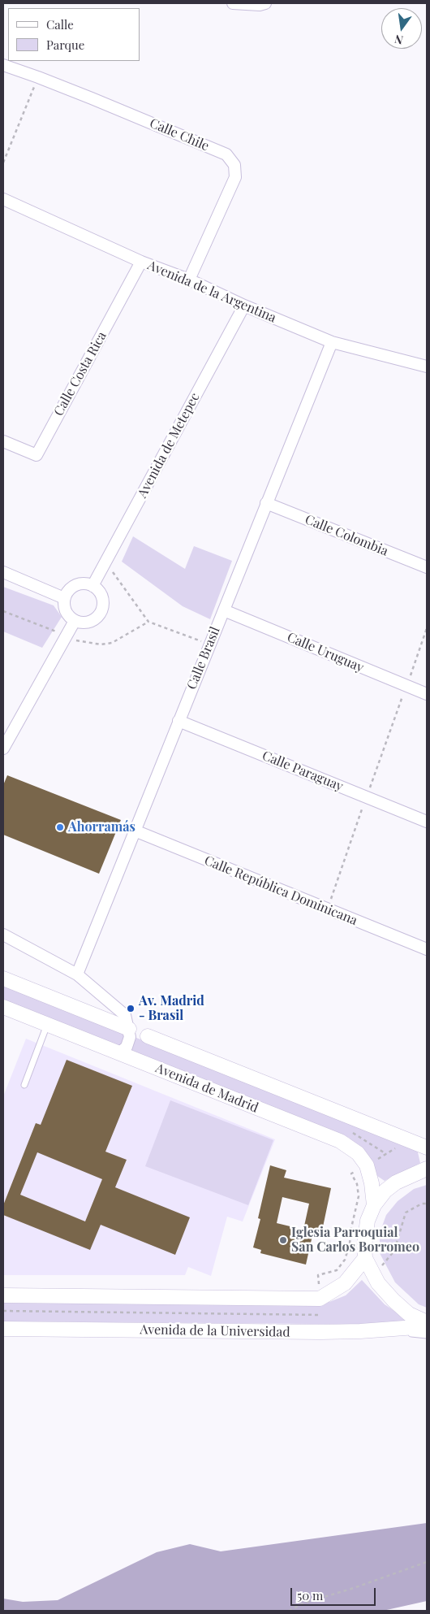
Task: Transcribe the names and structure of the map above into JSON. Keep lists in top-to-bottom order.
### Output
{
  "streets": {
    "street": [
      "Calle Chile",
      "Avenida de la Argentina",
      "Calle Costa Rica",
      "Avenida de Metepec",
      "Calle Colombia",
      "Calle Uruguay",
      "Calle Brasil",
      "Calle Paraguay",
      "Calle República Dominicana",
      "Avenida de Madrid",
      "Avenida de la Universidad"
    ]
  },
  "crossings": [
    ["Calle Chile", "Avenida de la Argentina"],
    ["Avenida de la Argentina", "Calle Costa Rica"],
    ["Avenida de la Argentina", "Avenida de Metepec"],
    ["Avenida de la Argentina", "Calle Brasil"],
    ["Calle Colombia", "Calle Brasil"],
    ["Calle Uruguay", "Calle Brasil"],
    ["Calle Brasil", "Calle Paraguay"],
    ["Calle Brasil", "Calle República Dominicana"]
  ],
  "places": ["Ahorramás", "Av. Madrid - Brasil", "Iglesia Parroquial San Carlos Borromeo"],
  "legend": ["Calle", "Parque"],
  "scale_bar": "50 m",
  "north": "bottom"
}
